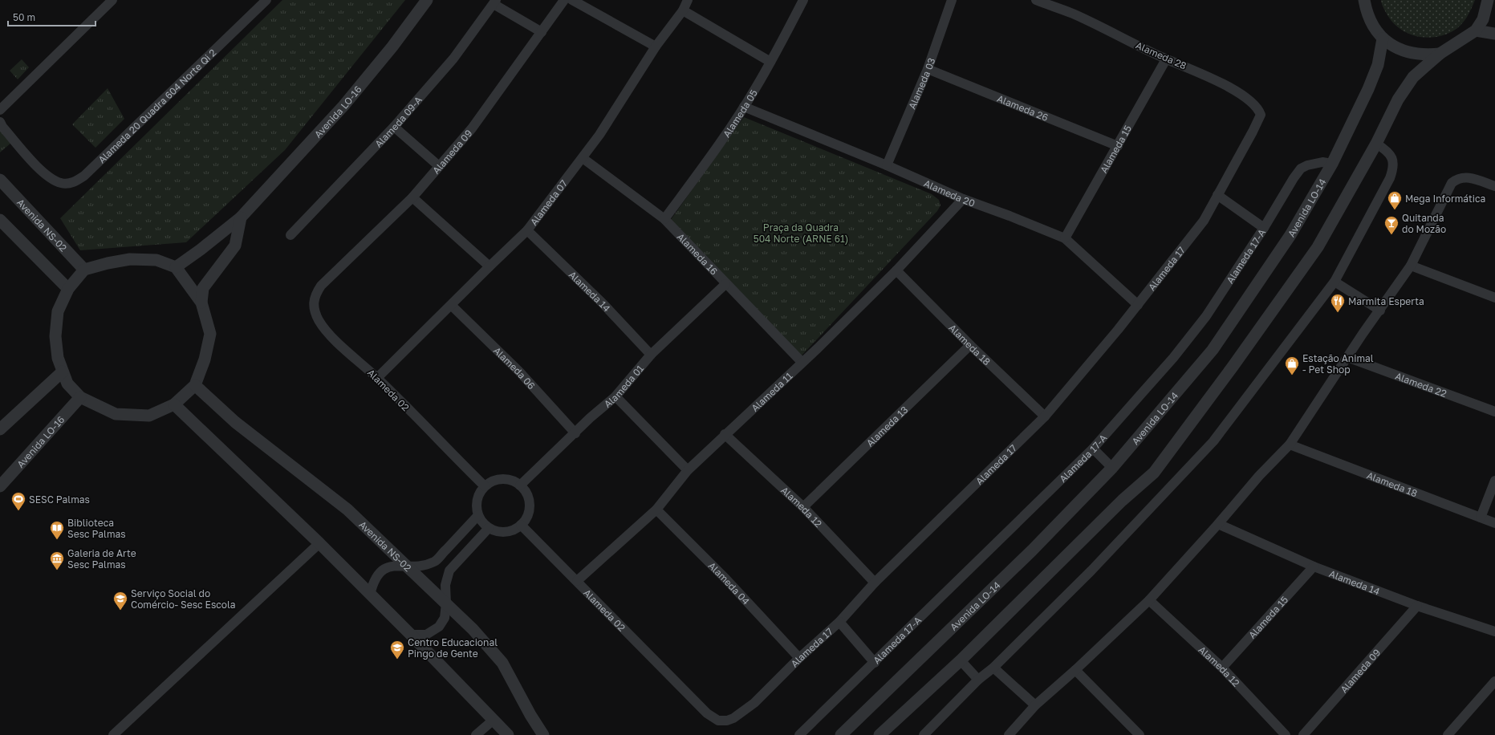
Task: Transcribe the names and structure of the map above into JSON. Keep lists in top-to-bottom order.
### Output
{
  "streets": {
    "street": [
      "Alameda 28",
      "Alameda 03",
      "Alameda 20 Quadra 604 Norte Qi 2",
      "Alameda 26",
      "Avenida LO-16",
      "Alameda 05",
      "Alameda 09-A",
      "Alameda 15",
      "Alameda 09",
      "Alameda 20",
      "Alameda 07",
      "Avenida LO-14",
      "Avenida NS-02",
      "Alameda 16",
      "Alameda 17-A",
      "Alameda 17",
      "Alameda 14",
      "Alameda 18",
      "Alameda 06",
      "Alameda 22",
      "Alameda 01",
      "Alameda 02",
      "Alameda 11",
      "Alameda 13",
      "Alameda 12",
      "Alameda 04"
    ]
  },
  "crossings": [
    ["Alameda 28", "Alameda 15"],
    ["Alameda 28", "Alameda 17"],
    ["Alameda 03", "Alameda 26"],
    ["Alameda 03", "Alameda 20"],
    ["Alameda 26", "Alameda 15"],
    ["Alameda 05", "Alameda 20"],
    ["Alameda 05", "Alameda 16"],
    ["Alameda 15", "Alameda 20"],
    ["Alameda 15", "Alameda 14"],
    ["Alameda 15", "Alameda 12"],
    ["Alameda 09", "Alameda 14"],
    ["Alameda 09", "Alameda 02"],
    ["Alameda 20", "Alameda 17"],
    ["Alameda 20", "Alameda 11"],
    ["Alameda 07", "Alameda 16"],
    ["Alameda 07", "Alameda 14"],
    ["Alameda 07", "Alameda 06"],
    ["Alameda 07", "Alameda 02"],
    ["Avenida LO-14", "Alameda 17-A"],
    ["Alameda 16", "Alameda 01"],
    ["Alameda 16", "Alameda 11"],
    ["Alameda 17", "Alameda 18"],
    ["Alameda 17", "Alameda 02"],
    ["Alameda 17", "Alameda 12"],
    ["Alameda 17", "Alameda 04"],
    ["Alameda 14", "Alameda 01"],
    ["Alameda 18", "Alameda 11"],
    ["Alameda 18", "Alameda 13"],
    ["Alameda 06", "Alameda 01"],
    ["Alameda 01", "Alameda 02"],
    ["Alameda 02", "Alameda 11"],
    ["Alameda 11", "Alameda 12"],
    ["Alameda 11", "Alameda 04"],
    ["Alameda 13", "Alameda 12"]
  ],
  "parks": ["Praça da Quadra 504 Norte (ARNE 61)"],
  "places": {
    "shop": ["Mega Informática", "Estação Animal - Pet Shop"],
    "bar": ["Quitanda do Mozão"],
    "restaurant": ["Marmita Esperta"],
    "sports": ["SESC Palmas"],
    "library": ["Biblioteca Sesc Palmas"],
    "museum": ["Galeria de Arte Sesc Palmas"],
    "school or university": ["Serviço Social do Comércio- Sesc Escola", "Centro Educacional Pingo de Gente"]
  },
  "scale_bar": "50 m"
}
